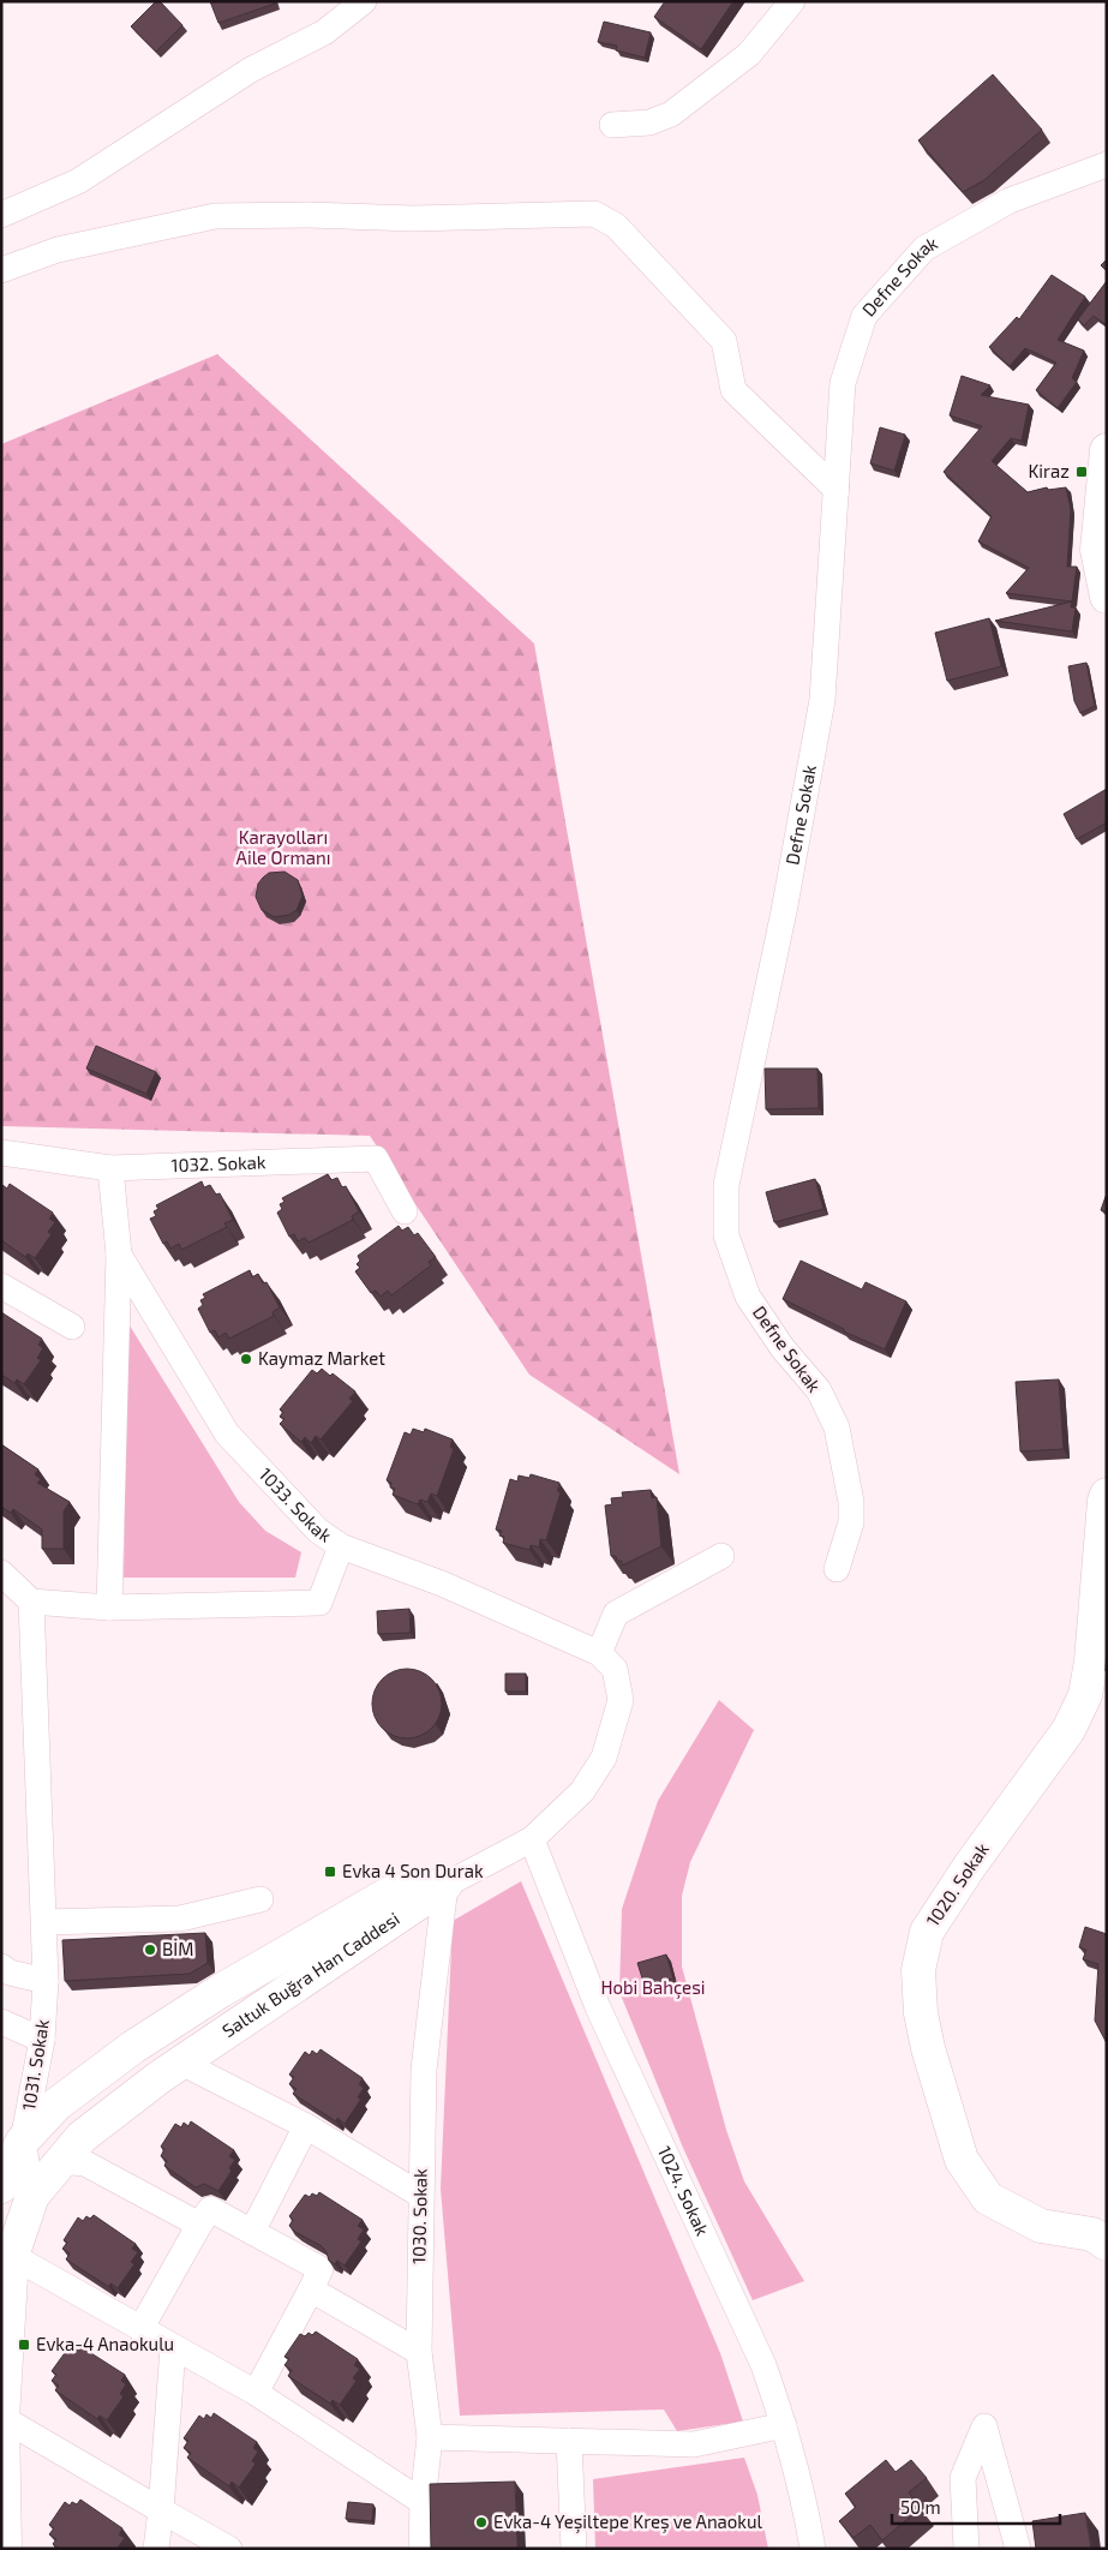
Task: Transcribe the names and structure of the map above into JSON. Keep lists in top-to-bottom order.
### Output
{
  "streets": {
    "street": [
      "Defne Sokak",
      "1032. Sokak",
      "1033. Sokak",
      "1020. Sokak",
      "Saltuk Buğra Han Caddesi",
      "1031. Sokak",
      "1024. Sokak",
      "1030. Sokak"
    ]
  },
  "crossings": [
    ["1032. Sokak", "1033. Sokak"],
    ["Saltuk Buğra Han Caddesi", "1031. Sokak"],
    ["Saltuk Buğra Han Caddesi", "1030. Sokak"]
  ],
  "parks": ["Karayolları Aile Ormanı", "Hobi Bahçesi"],
  "places": {
    "transit": ["Kiraz", "Evka 4 Son Durak", "Evka-4 Anaokulu"],
    "other": ["Kaymaz Market", "BİM", "Evka-4 Yeşiltepe Kreş ve Anaokul"]
  },
  "scale_bar": "50 m"
}
